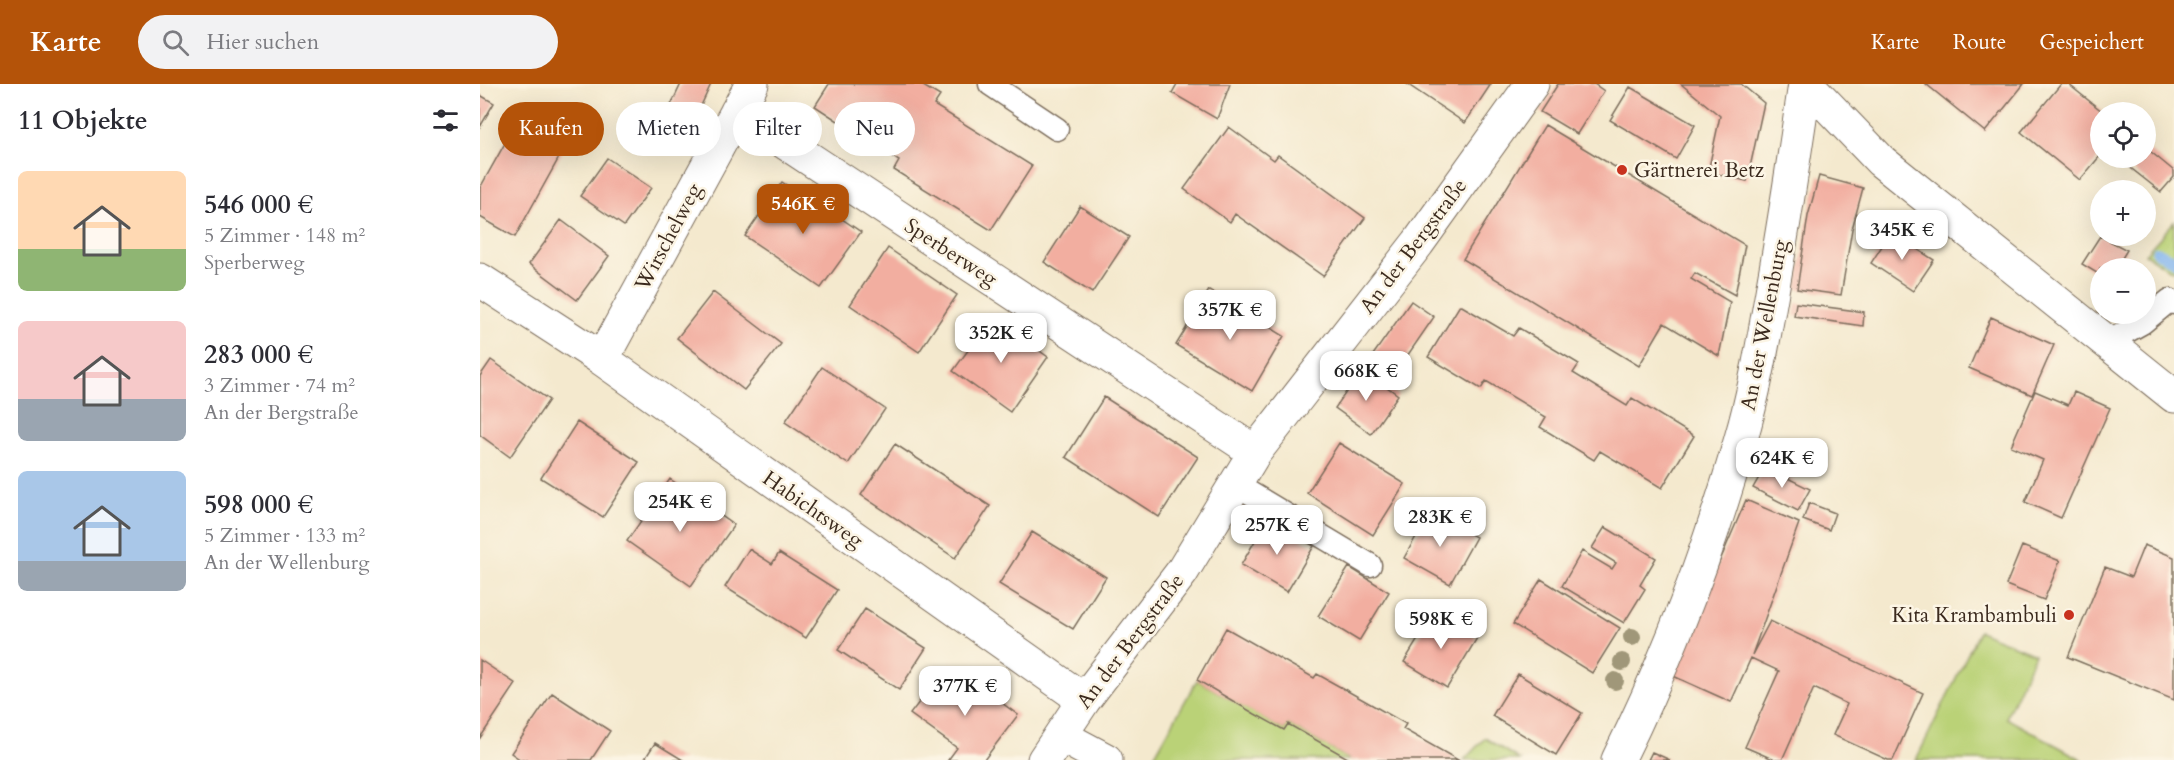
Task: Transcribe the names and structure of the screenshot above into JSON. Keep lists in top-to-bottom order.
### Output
{
  "streets": {
    "street": [
      "Wirschelweg",
      "An der Bergstraße",
      "Sperberweg",
      "An der Wellenburg",
      "Habichtsweg"
    ]
  },
  "crossings": [
    ["Wirschelweg", "Sperberweg"],
    ["Wirschelweg", "Habichtsweg"],
    ["An der Bergstraße", "Sperberweg"],
    ["An der Bergstraße", "Habichtsweg"]
  ],
  "places": ["Gärtnerei Betz", "Kita Krambambuli"],
  "page": {
    "header": "Karte",
    "search": "Hier suchen",
    "nav": ["Karte", "Route", "Gespeichert"],
    "heading": "11 Objekte",
    "map_buttons": ["+", "−"],
    "chip": [
      "Kaufen",
      "Mieten",
      "Filter",
      "Neu"
    ],
    "list": [
      {
        "name": "546 000 €",
        "note": "5 Zimmer · 148 m² · Sperberweg"
      },
      {
        "name": "283 000 €",
        "note": "3 Zimmer · 74 m² · An der Bergstraße"
      },
      {
        "name": "598 000 €",
        "note": "5 Zimmer · 133 m² · An der Wellenburg"
      }
    ],
    "price": [
      "546K €",
      "345K €",
      "357K €",
      "352K €",
      "668K €",
      "624K €",
      "254K €",
      "283K €",
      "257K €",
      "598K €",
      "377K €"
    ]
  }
}
